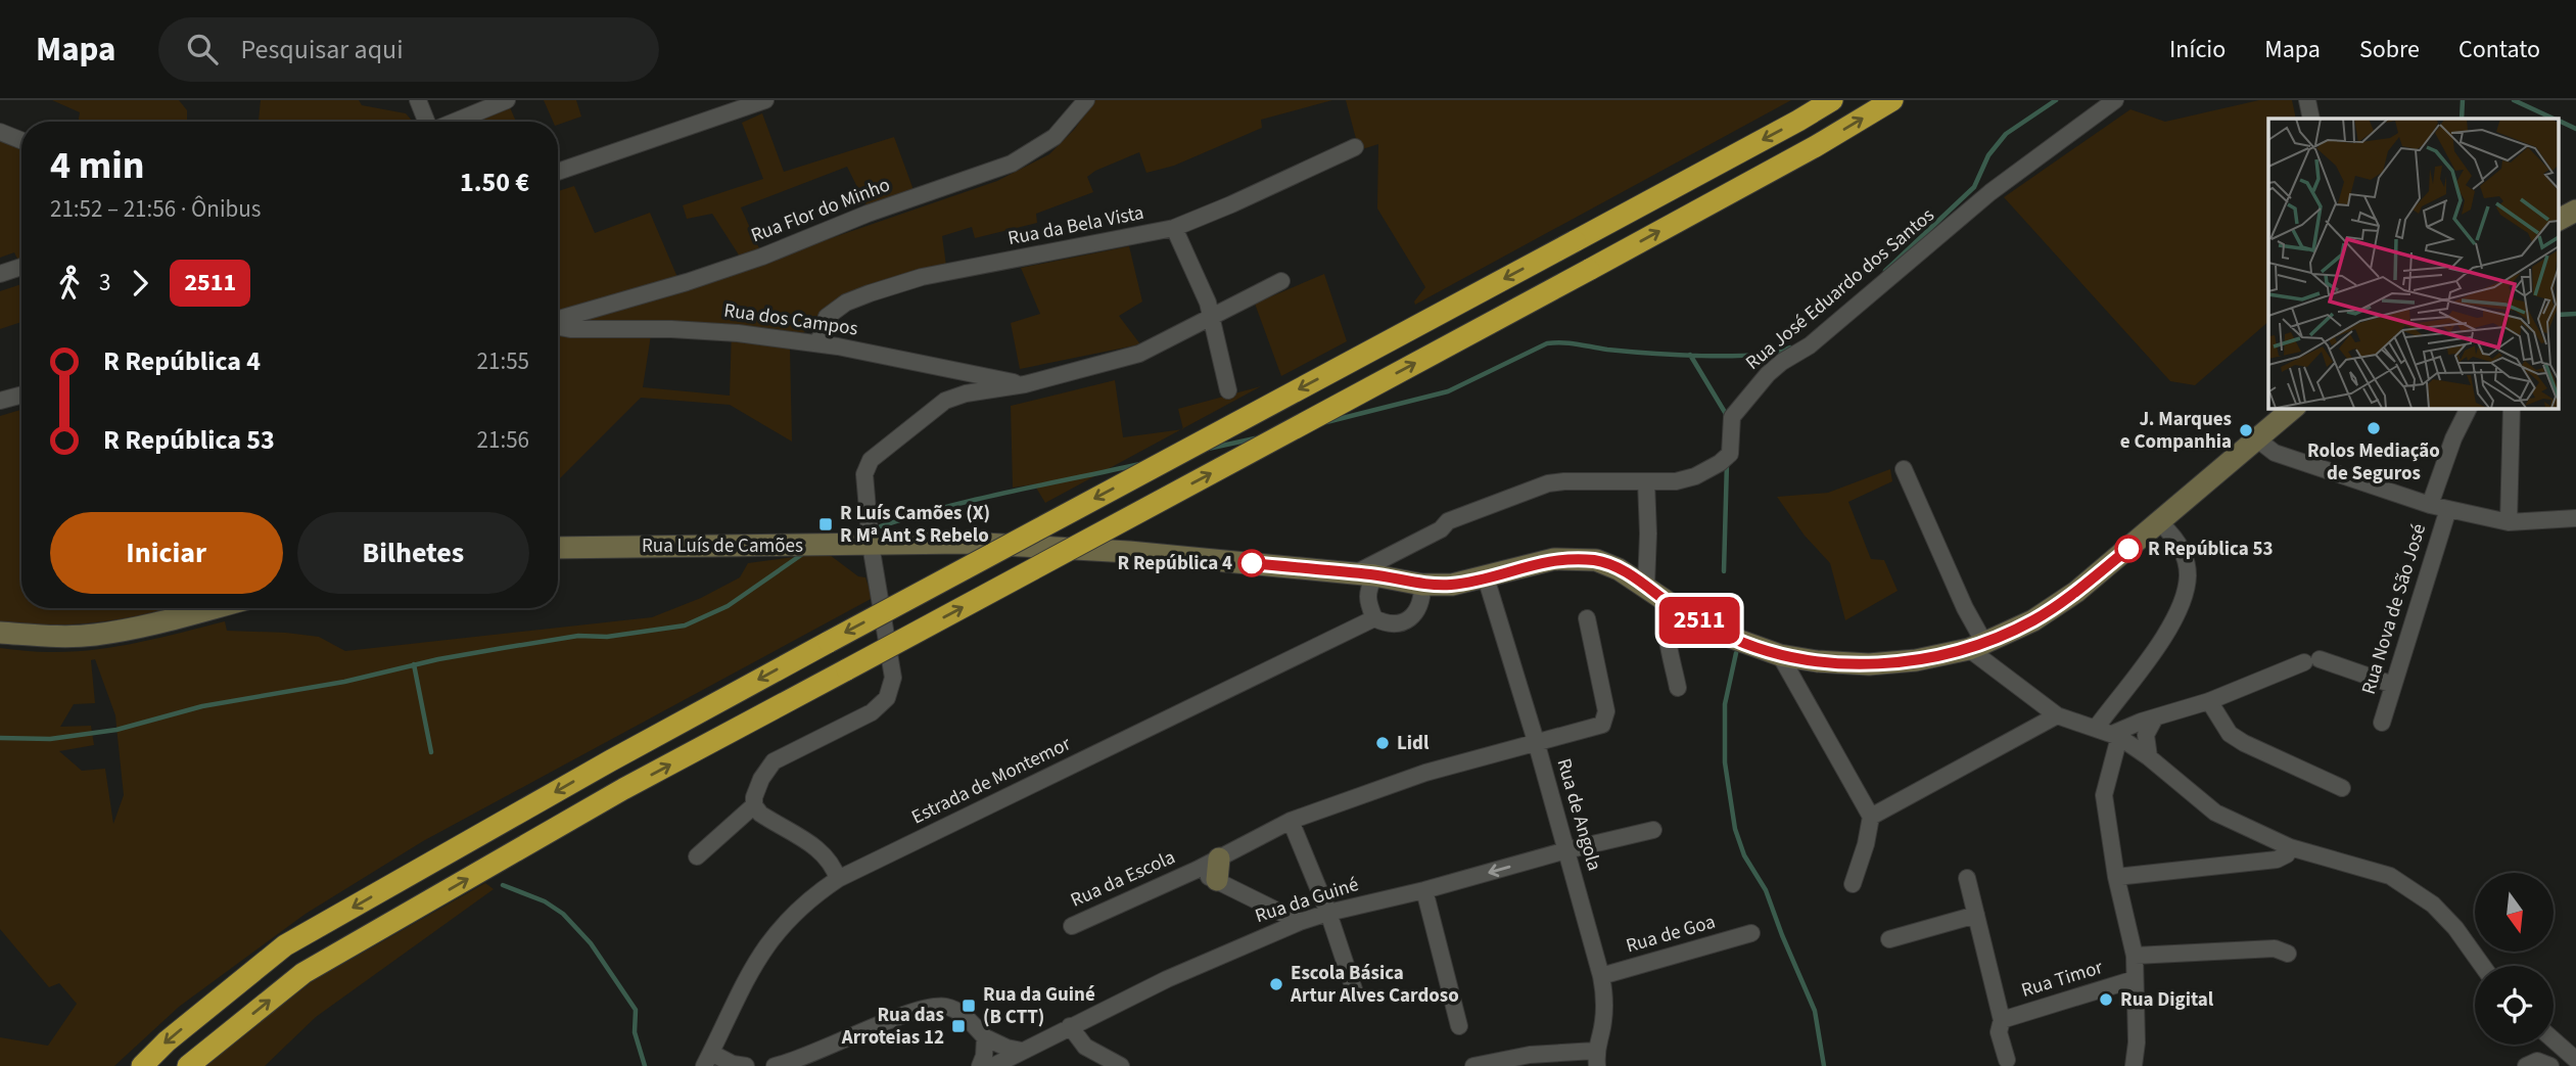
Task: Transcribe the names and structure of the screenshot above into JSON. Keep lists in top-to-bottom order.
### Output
{
  "streets": {
    "main road": ["Rua Luís de Camões"],
    "street": [
      "Rua Flor do Minho",
      "Rua da Bela Vista",
      "Rua José Eduardo dos Santos",
      "Rua dos Campos",
      "Rua Nova de São José",
      "Estrada de Montemor",
      "Rua de Angola",
      "Rua da Escola",
      "Rua da Guiné",
      "Rua de Goa",
      "Rua Timor"
    ]
  },
  "crossings": [
    ["Rua da Bela Vista", "Rua dos Campos"],
    ["Rua José Eduardo dos Santos", "Rua Luís de Camões"],
    ["Rua Luís de Camões", "Rua de Angola"],
    ["Rua de Angola", "Rua da Guiné"],
    ["Rua de Angola", "Rua de Goa"],
    ["Rua da Escola", "Rua da Guiné"]
  ],
  "places": {
    "other": [
      "Rolos Mediação de Seguros",
      "J. Marques e Companhia",
      "R República 53",
      "R República 4",
      "Lidl",
      "Escola Básica Artur Alves Cardoso",
      "Rua Digital"
    ],
    "transit": ["R Luís Camões (X) R Mª Ant S Rebelo", "Rua da Guiné (B CTT)", "Rua das Arroteias 12"]
  },
  "lines": ["bus line 2511"],
  "north": "bottom",
  "page": {
    "header": "Mapa",
    "search": "Pesquisar aqui",
    "nav": [
      "Início",
      "Mapa",
      "Sobre",
      "Contato"
    ],
    "on_map": "2511",
    "heading": ["4 min", "21:52 – 21:56 · Ônibus", "1.50 €"],
    "legs": ["3", "2511"],
    "list": [
      {
        "name": "R República 4",
        "value": "21:55"
      },
      {
        "name": "R República 53",
        "value": "21:56"
      }
    ],
    "buttons": ["Iniciar", "Bilhetes"]
  }
}
